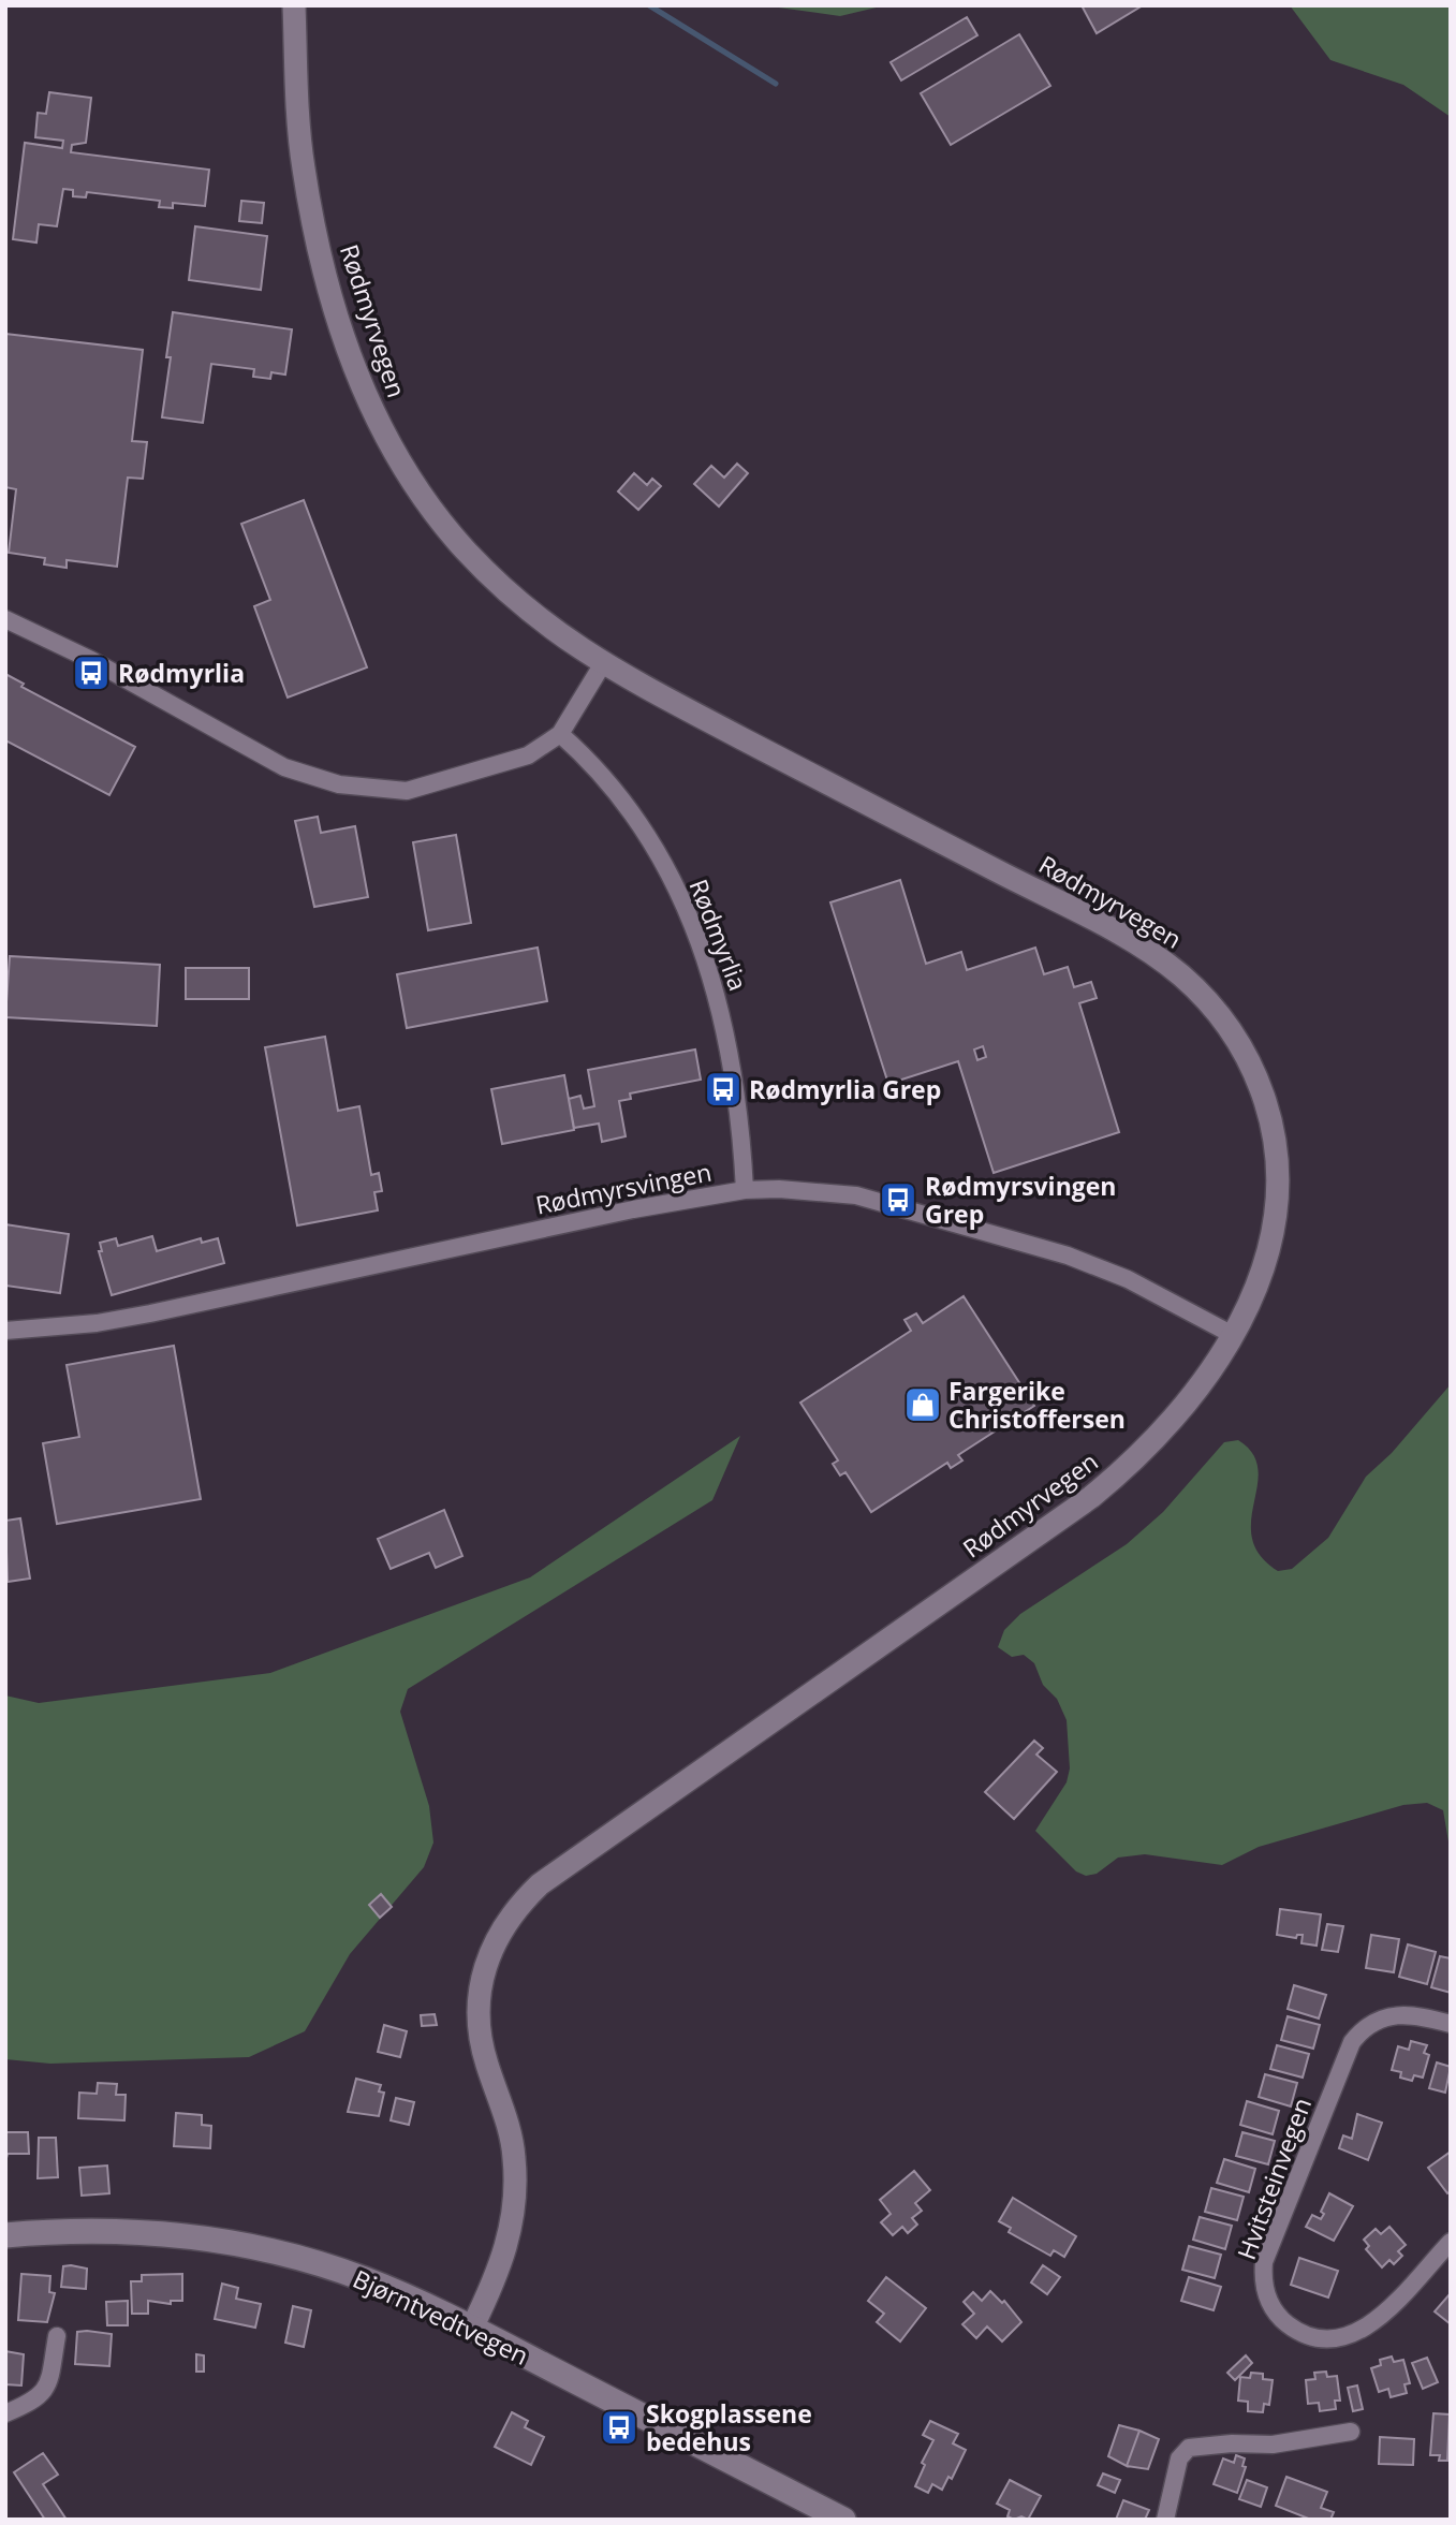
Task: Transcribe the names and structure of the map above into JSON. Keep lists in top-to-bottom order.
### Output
{
  "streets": {
    "main road": ["Bjørntvedtvegen"],
    "street": [
      "Rødmyrvegen",
      "Rødmyrlia",
      "Rødmyrsvingen",
      "Hvitsteinvegen"
    ]
  },
  "crossings": [
    ["Rødmyrvegen", "Rødmyrsvingen"],
    ["Rødmyrvegen", "Bjørntvedtvegen"],
    ["Rødmyrlia", "Rødmyrsvingen"]
  ],
  "places": {
    "bus stop": [
      "Rødmyrlia",
      "Rødmyrlia Grep",
      "Rødmyrsvingen Grep",
      "Skogplassene bedehus"
    ],
    "shop": ["Fargerike Christoffersen"]
  }
}
